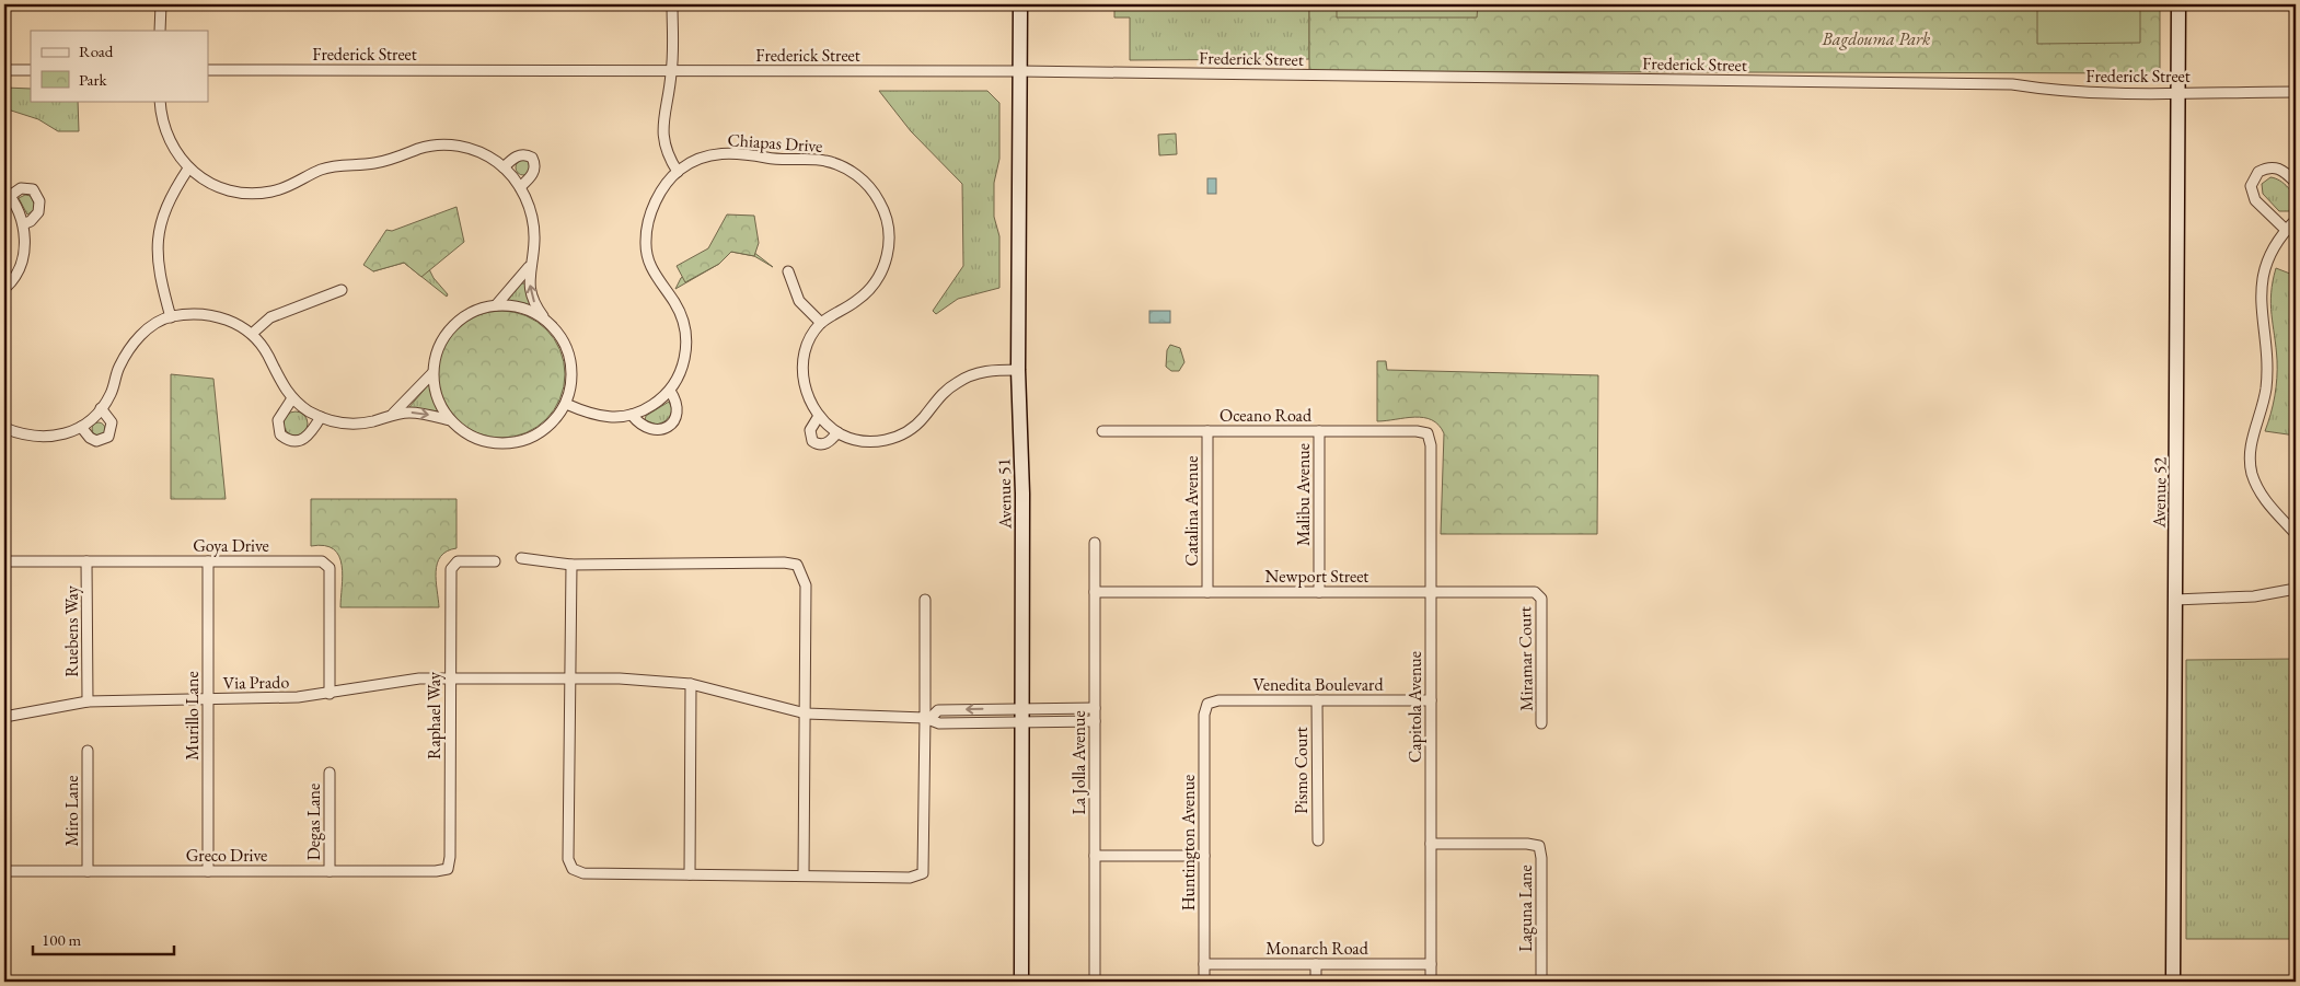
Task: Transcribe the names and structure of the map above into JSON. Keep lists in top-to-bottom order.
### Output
{
  "streets": {
    "main road": ["Avenue 52", "Avenue 51"],
    "street": [
      "Frederick Street",
      "Chiapas Drive",
      "Oceano Road",
      "Malibu Avenue",
      "Catalina Avenue",
      "Goya Drive",
      "Newport Street",
      "Ruebens Way",
      "Miramar Court",
      "Via Prado",
      "Venedita Boulevard",
      "Capitola Avenue",
      "Murillo Lane",
      "Raphael Way",
      "La Jolla Avenue",
      "Pismo Court",
      "Miro Lane",
      "Degas Lane",
      "Huntington Avenue",
      "Greco Drive",
      "Laguna Lane",
      "Monarch Road"
    ]
  },
  "crossings": [
    ["Frederick Street", "Avenue 52"],
    ["Frederick Street", "Avenue 51"],
    ["Chiapas Drive", "Avenue 51"],
    ["Oceano Road", "Malibu Avenue"],
    ["Oceano Road", "Catalina Avenue"],
    ["Oceano Road", "Capitola Avenue"],
    ["Avenue 51", "Via Prado"],
    ["Malibu Avenue", "Newport Street"],
    ["Catalina Avenue", "Newport Street"],
    ["Goya Drive", "Ruebens Way"],
    ["Goya Drive", "Via Prado"],
    ["Goya Drive", "Murillo Lane"],
    ["Newport Street", "Miramar Court"],
    ["Newport Street", "Capitola Avenue"],
    ["Newport Street", "La Jolla Avenue"],
    ["Ruebens Way", "Via Prado"],
    ["Via Prado", "Murillo Lane"],
    ["Via Prado", "Raphael Way"],
    ["Venedita Boulevard", "Capitola Avenue"],
    ["Venedita Boulevard", "Pismo Court"],
    ["Venedita Boulevard", "Huntington Avenue"],
    ["Capitola Avenue", "Laguna Lane"],
    ["Capitola Avenue", "Monarch Road"],
    ["Murillo Lane", "Greco Drive"],
    ["Raphael Way", "Greco Drive"],
    ["Miro Lane", "Greco Drive"],
    ["Degas Lane", "Greco Drive"],
    ["Huntington Avenue", "Monarch Road"]
  ],
  "parks": ["Bagdouma Park"],
  "legend": ["Road", "Park"],
  "scale_bar": "100 m"
}
